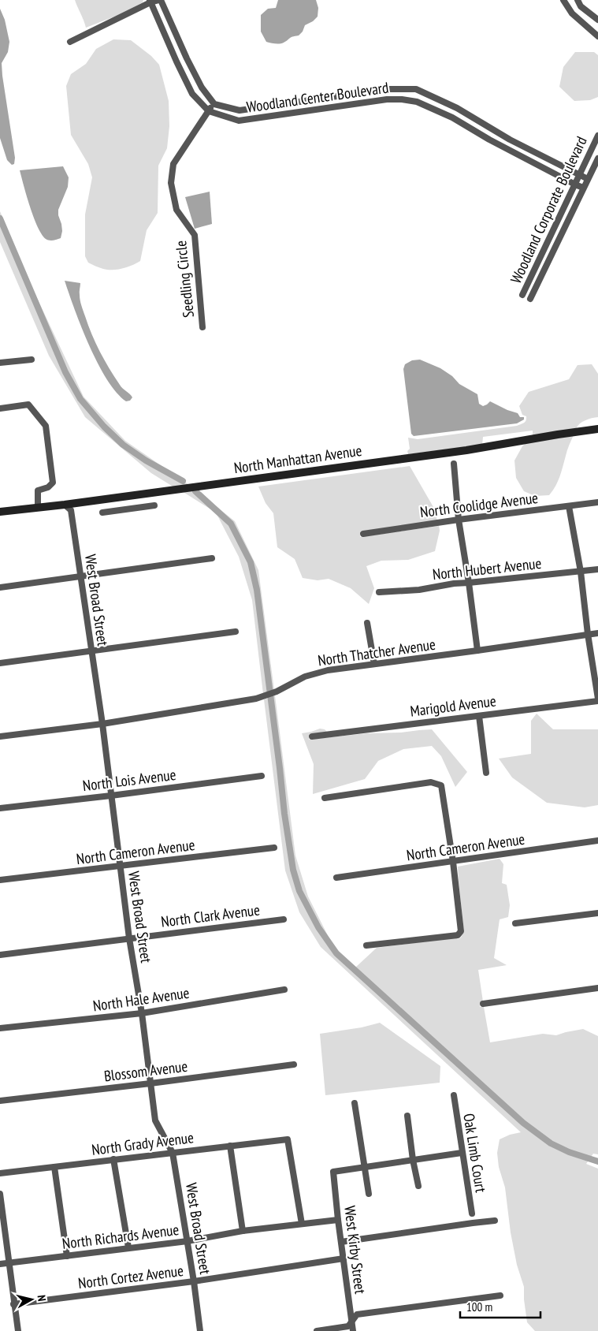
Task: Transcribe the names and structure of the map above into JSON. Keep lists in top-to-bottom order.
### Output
{
  "streets": {
    "street": [
      "Woodland Center Boulevard",
      "Woodland Corporate Boulevard",
      "Seedling Circle",
      "North Manhattan Avenue",
      "North Coolidge Avenue",
      "North Hubert Avenue",
      "West Broad Street",
      "North Thatcher Avenue",
      "Marigold Avenue",
      "North Lois Avenue",
      "North Cameron Avenue",
      "North Clark Avenue",
      "North Hale Avenue",
      "Blossom Avenue",
      "North Grady Avenue",
      "Oak Limb Court",
      "North Richards Avenue",
      "West Kirby Street",
      "North Cortez Avenue"
    ]
  },
  "crossings": [
    ["Woodland Center Boulevard", "Woodland Corporate Boulevard"],
    ["Woodland Center Boulevard", "Seedling Circle"],
    ["North Manhattan Avenue", "West Broad Street"],
    ["West Broad Street", "North Thatcher Avenue"],
    ["West Broad Street", "North Lois Avenue"],
    ["West Broad Street", "North Cameron Avenue"],
    ["West Broad Street", "North Clark Avenue"],
    ["West Broad Street", "North Hale Avenue"],
    ["West Broad Street", "Blossom Avenue"],
    ["West Broad Street", "North Grady Avenue"],
    ["West Broad Street", "North Richards Avenue"],
    ["West Broad Street", "North Cortez Avenue"],
    ["North Grady Avenue", "North Richards Avenue"],
    ["North Richards Avenue", "West Kirby Street"],
    ["West Kirby Street", "North Cortez Avenue"]
  ],
  "scale_bar": "100 m",
  "north": "right"
}
